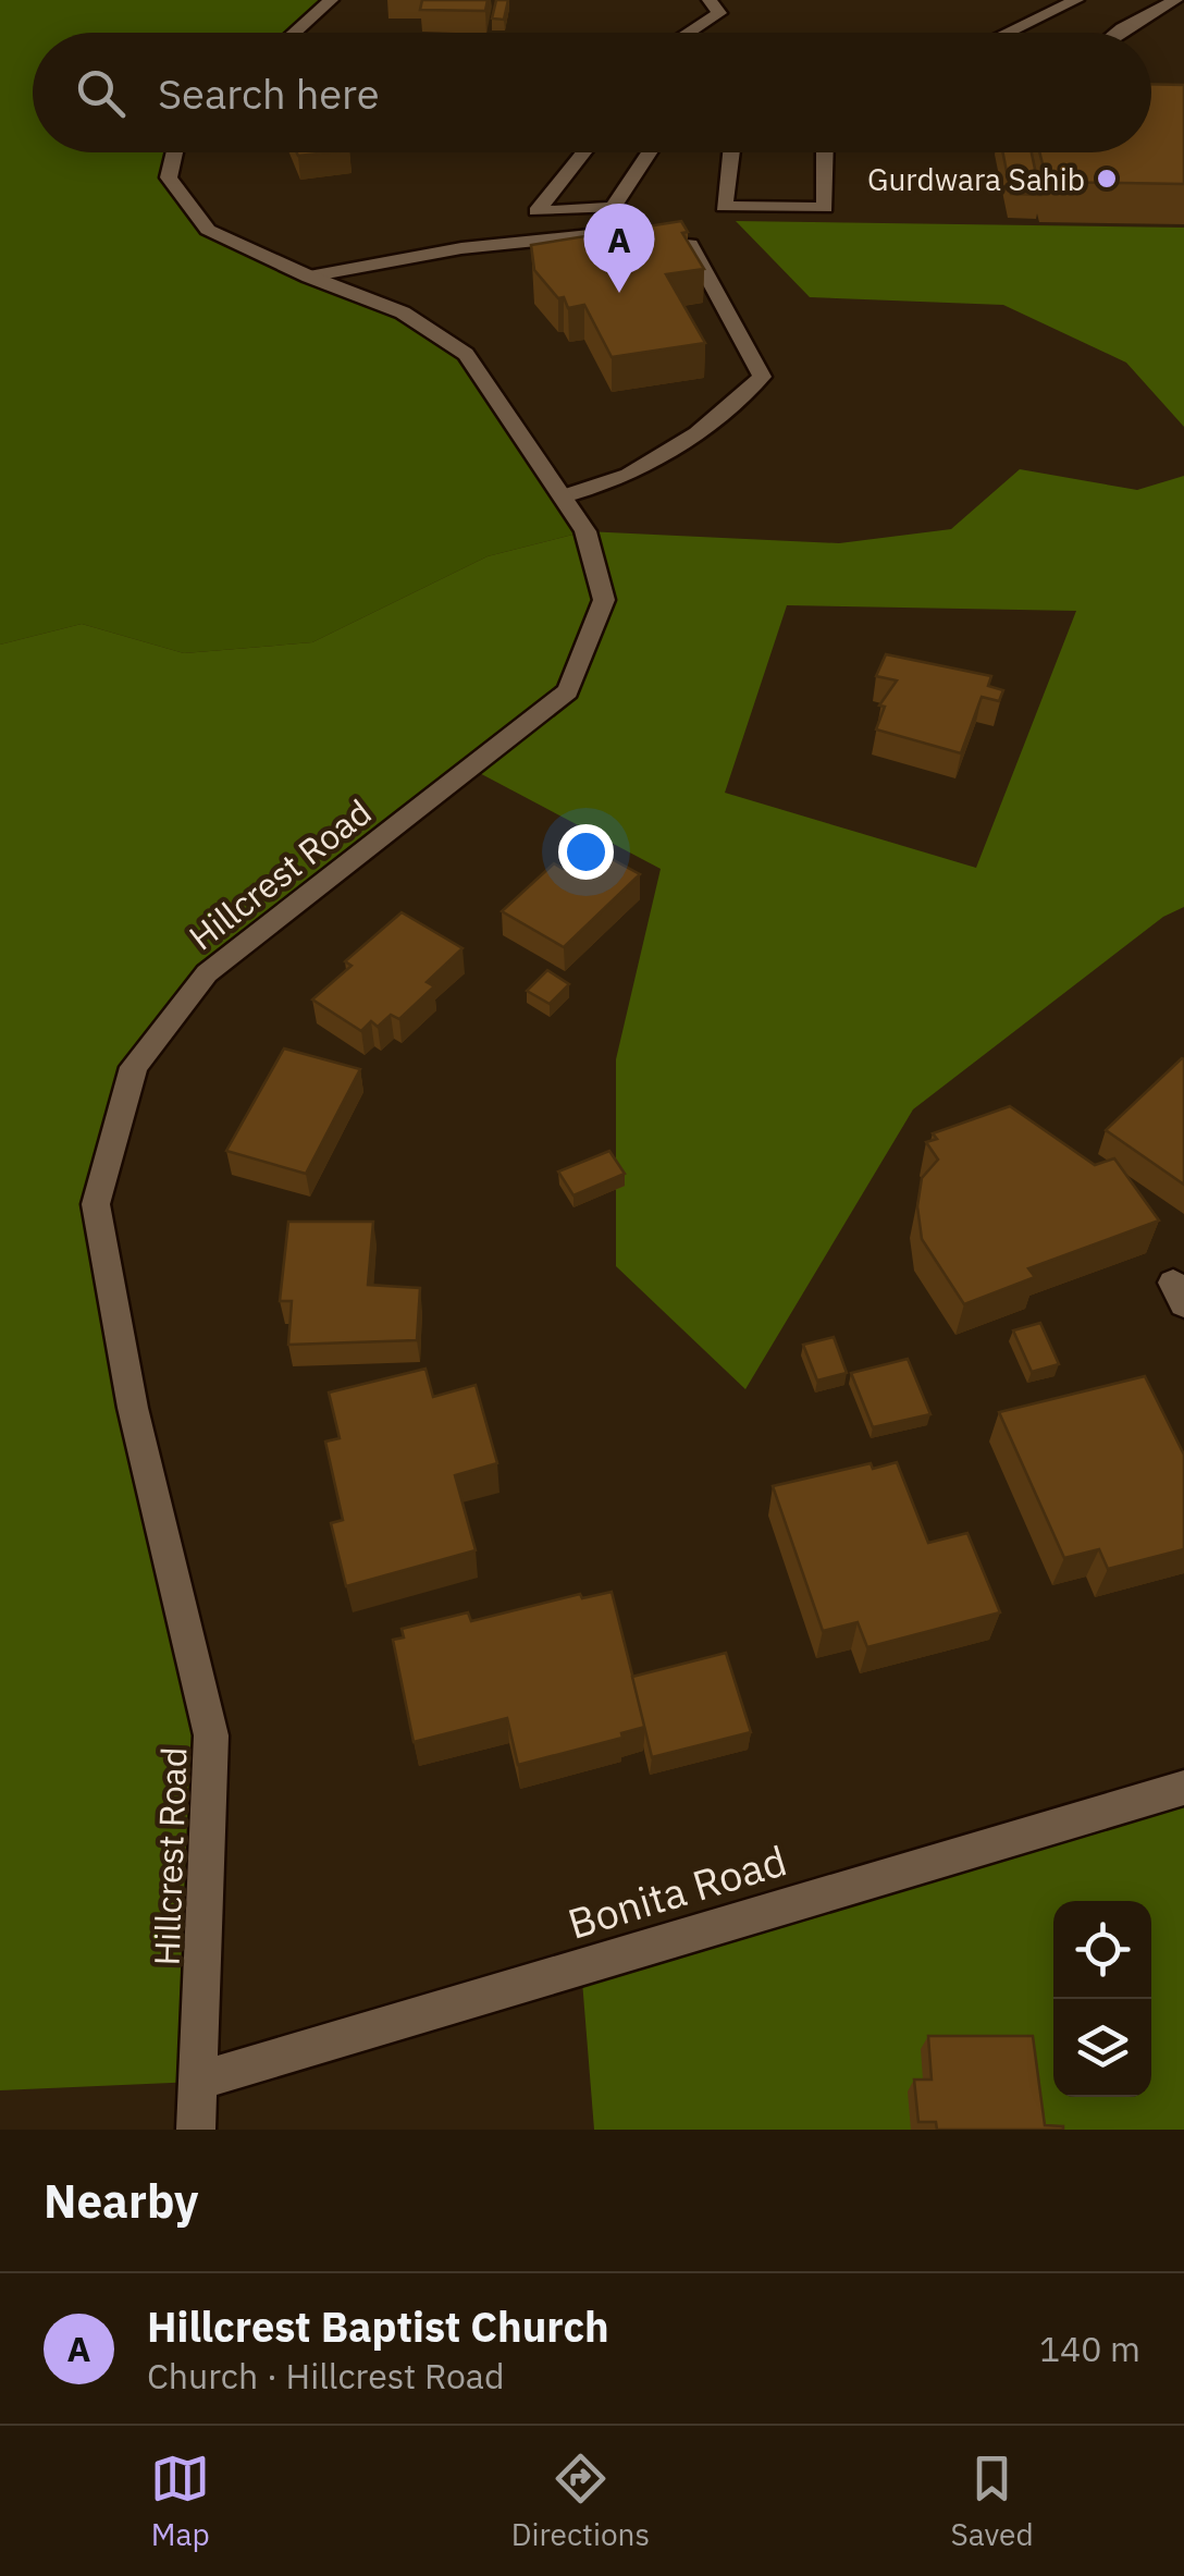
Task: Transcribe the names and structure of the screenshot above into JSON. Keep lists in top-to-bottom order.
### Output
{
  "streets": {
    "street": ["Hillcrest Road", "Bonita Road"]
  },
  "crossings": [
    ["Hillcrest Road", "Bonita Road"]
  ],
  "places": ["Gurdwara Sahib"],
  "page": {
    "search": "Search here",
    "pins": "A",
    "heading": "Nearby",
    "list": [
      {
        "mark": "A",
        "name": "Hillcrest Baptist Church",
        "note": "Church · Hillcrest Road",
        "value": "140 m"
      }
    ],
    "nav": ["Map", "Directions", "Saved"]
  }
}
